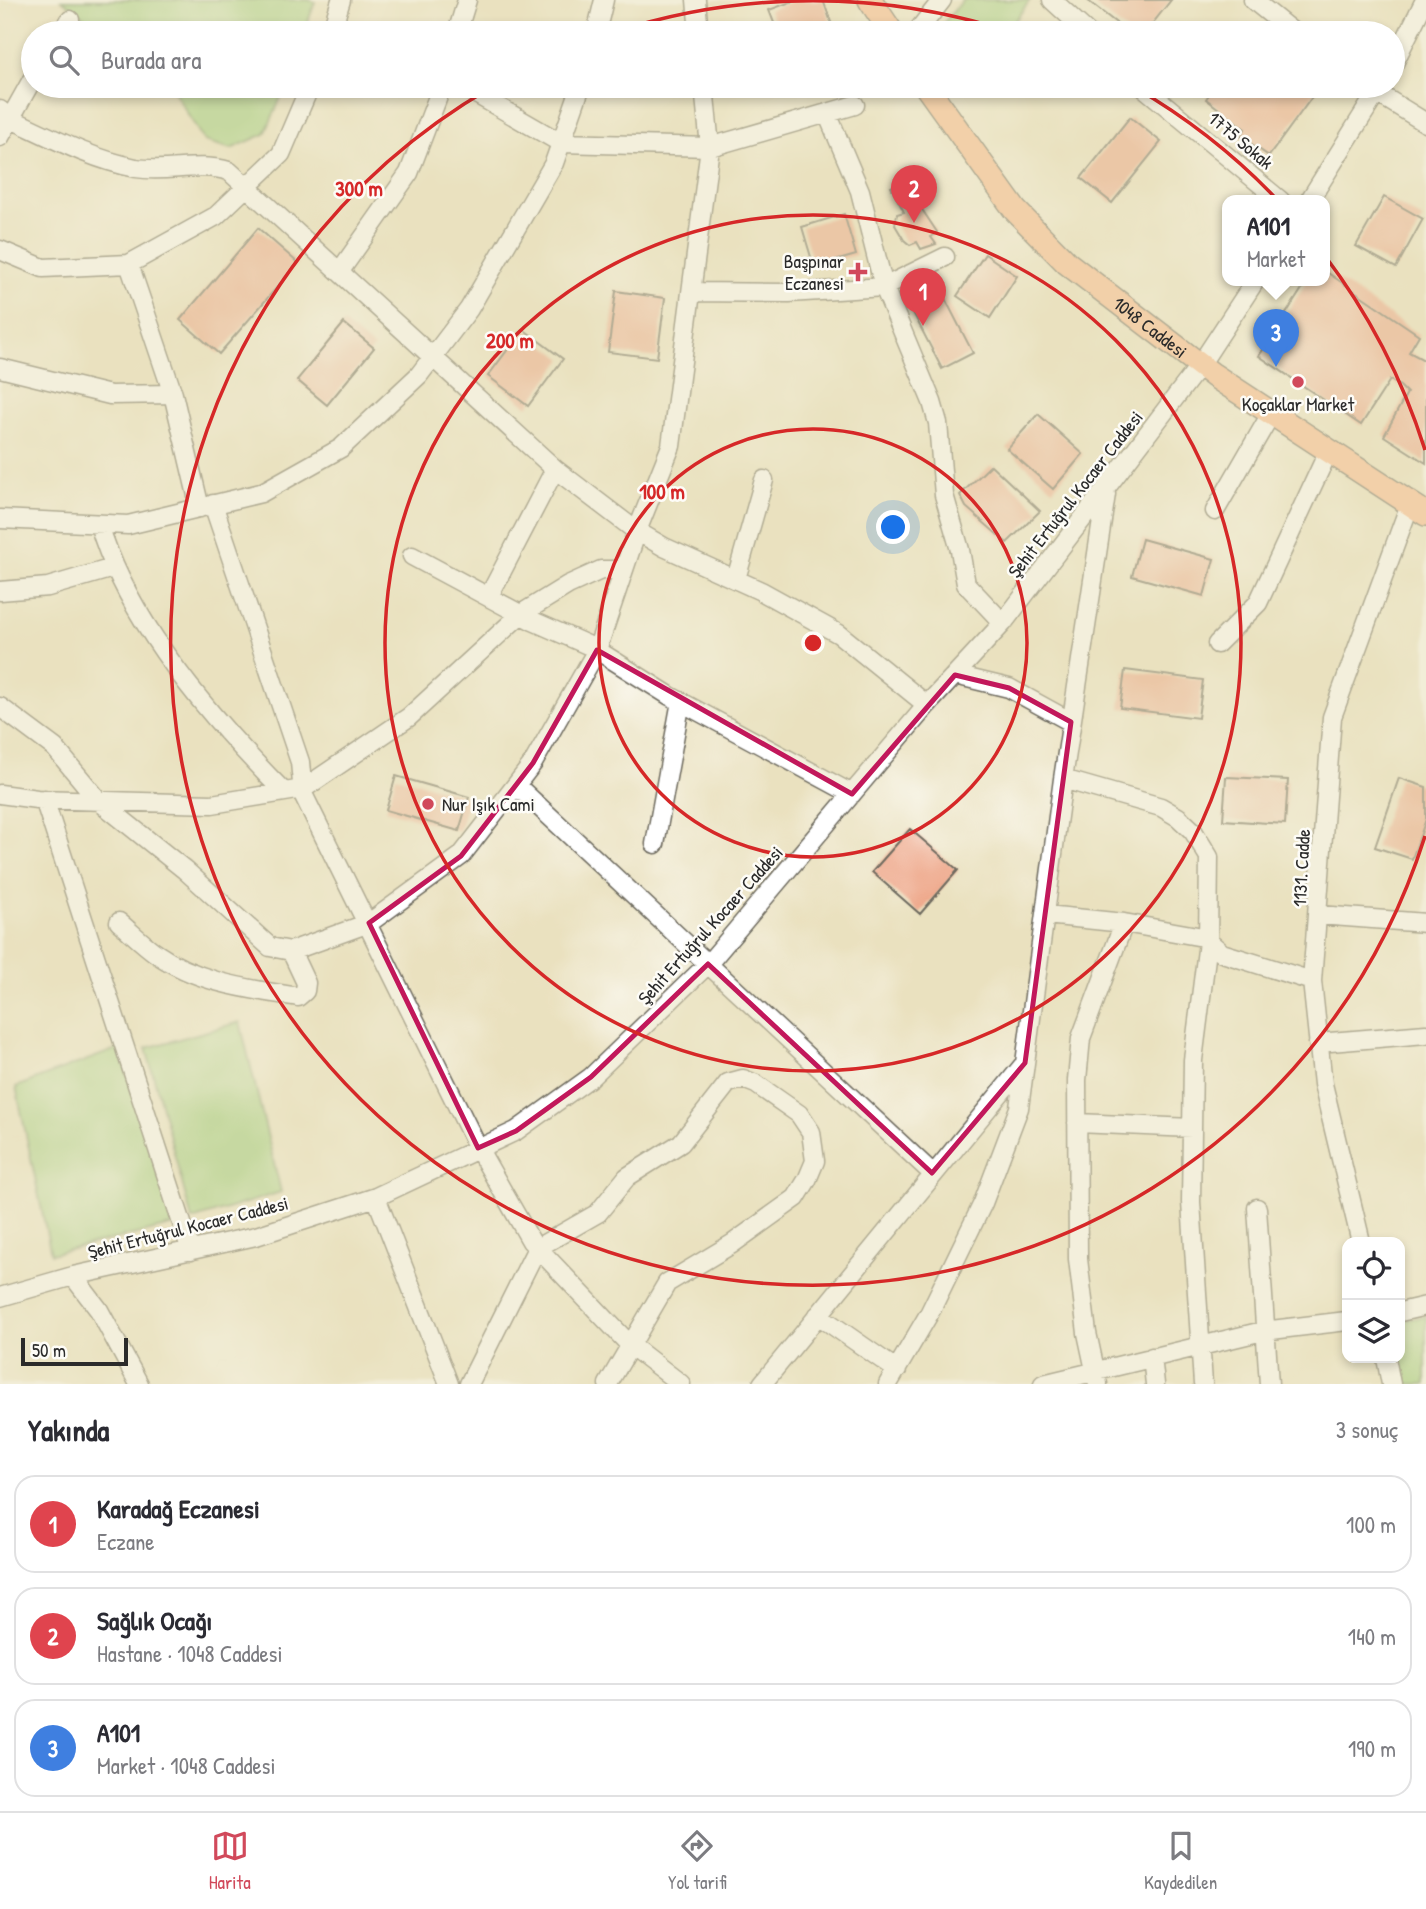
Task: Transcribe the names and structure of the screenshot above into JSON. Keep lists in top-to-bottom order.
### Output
{
  "streets": {
    "main road": ["1048 Caddesi"],
    "street": ["1775 Sokak", "Şehit Ertuğrul Kocaer Caddesi", "1131. Cadde"]
  },
  "crossings": [
    ["1048 Caddesi", "Şehit Ertuğrul Kocaer Caddesi"],
    ["1048 Caddesi", "1131. Cadde"]
  ],
  "places": {
    "health": ["Başpınar Eczanesi"],
    "other": ["Koçaklar Market", "Nur Işık Cami"]
  },
  "scale_bar": "50 m",
  "page": {
    "search": "Burada ara",
    "pins": ["2", "1", "3"],
    "popup": ["A101", "Market"],
    "scale": "50 m",
    "heading": ["Yakında", "3 sonuç"],
    "list": [
      {
        "mark": "1",
        "name": "Karadağ Eczanesi",
        "note": "Eczane",
        "value": "100 m"
      },
      {
        "mark": "2",
        "name": "Sağlık Ocağı",
        "note": "Hastane · 1048 Caddesi",
        "value": "140 m"
      },
      {
        "mark": "3",
        "name": "A101",
        "note": "Market · 1048 Caddesi",
        "value": "190 m"
      }
    ],
    "nav": ["Harita", "Yol tarifi", "Kaydedilen"]
  },
  "rings": ["300 m", "200 m", "100 m"]
}
